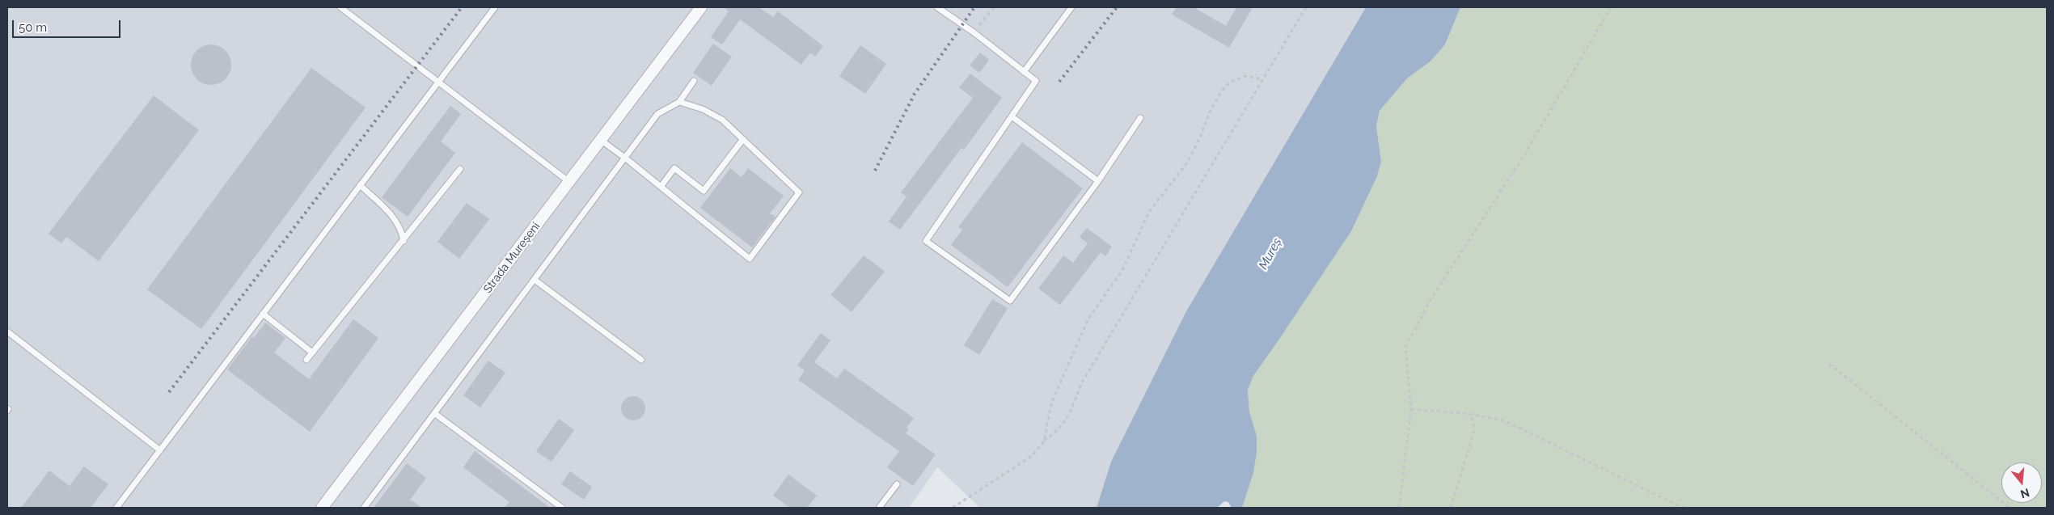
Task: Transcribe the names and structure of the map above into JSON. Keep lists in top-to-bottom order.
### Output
{
  "streets": {
    "street": ["Strada Mureșeni"]
  },
  "water": ["Mureș"],
  "scale_bar": "50 m",
  "north": "bottom"
}
